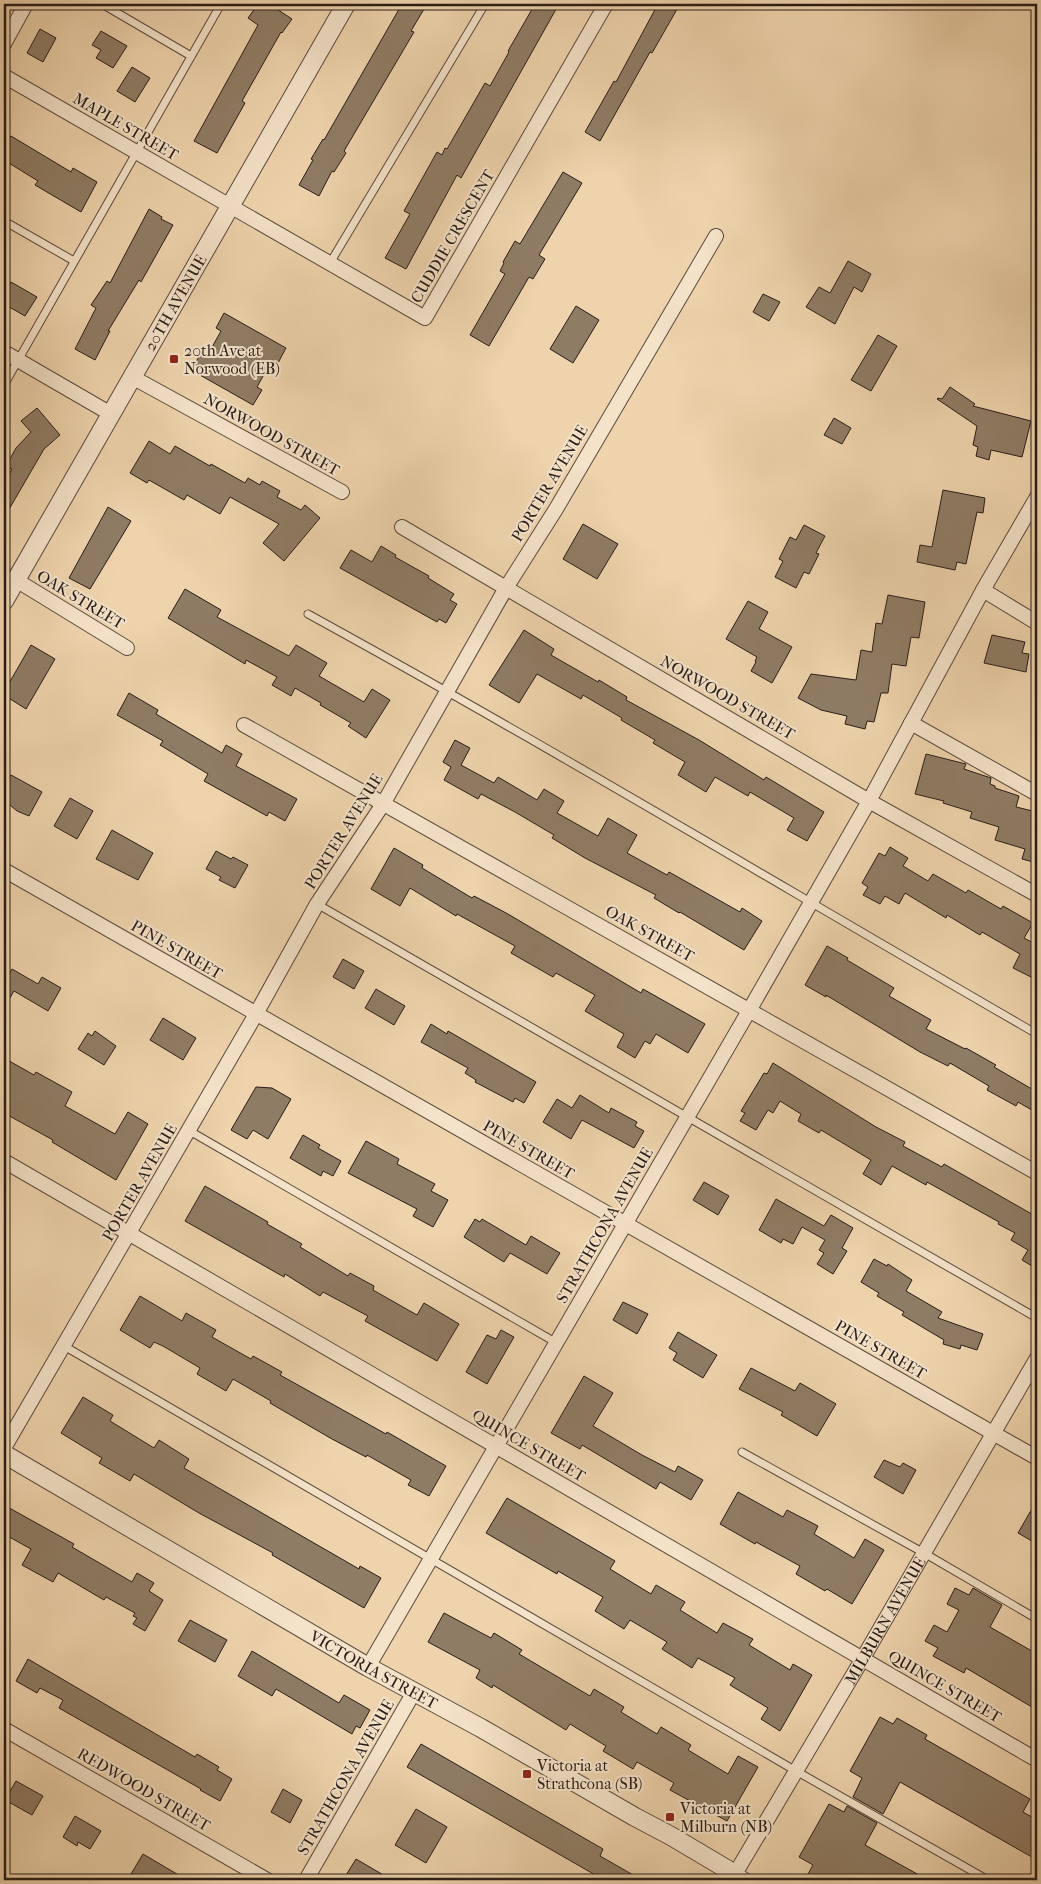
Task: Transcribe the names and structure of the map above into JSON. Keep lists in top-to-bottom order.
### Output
{
  "streets": {
    "street": [
      "MAPLE STREET",
      "CUDDIE CRESCENT",
      "20TH AVENUE",
      "NORWOOD STREET",
      "PORTER AVENUE",
      "OAK STREET",
      "PINE STREET",
      "STRATHCONA AVENUE",
      "QUINCE STREET",
      "MILBURN AVENUE",
      "VICTORIA STREET",
      "REDWOOD STREET"
    ]
  },
  "crossings": [
    ["MAPLE STREET", "CUDDIE CRESCENT"],
    ["MAPLE STREET", "20TH AVENUE"],
    ["CUDDIE CRESCENT", "20TH AVENUE"],
    ["20TH AVENUE", "NORWOOD STREET"],
    ["20TH AVENUE", "OAK STREET"],
    ["NORWOOD STREET", "PORTER AVENUE"],
    ["NORWOOD STREET", "STRATHCONA AVENUE"],
    ["PORTER AVENUE", "OAK STREET"],
    ["PORTER AVENUE", "PINE STREET"],
    ["PORTER AVENUE", "QUINCE STREET"],
    ["OAK STREET", "STRATHCONA AVENUE"],
    ["PINE STREET", "STRATHCONA AVENUE"],
    ["PINE STREET", "MILBURN AVENUE"],
    ["STRATHCONA AVENUE", "QUINCE STREET"],
    ["STRATHCONA AVENUE", "VICTORIA STREET"],
    ["QUINCE STREET", "MILBURN AVENUE"],
    ["MILBURN AVENUE", "VICTORIA STREET"]
  ],
  "places": {
    "transit": ["20th Ave at Norwood (EB)", "Victoria at Strathcona (SB)", "Victoria at Milburn (NB)"]
  }
}
